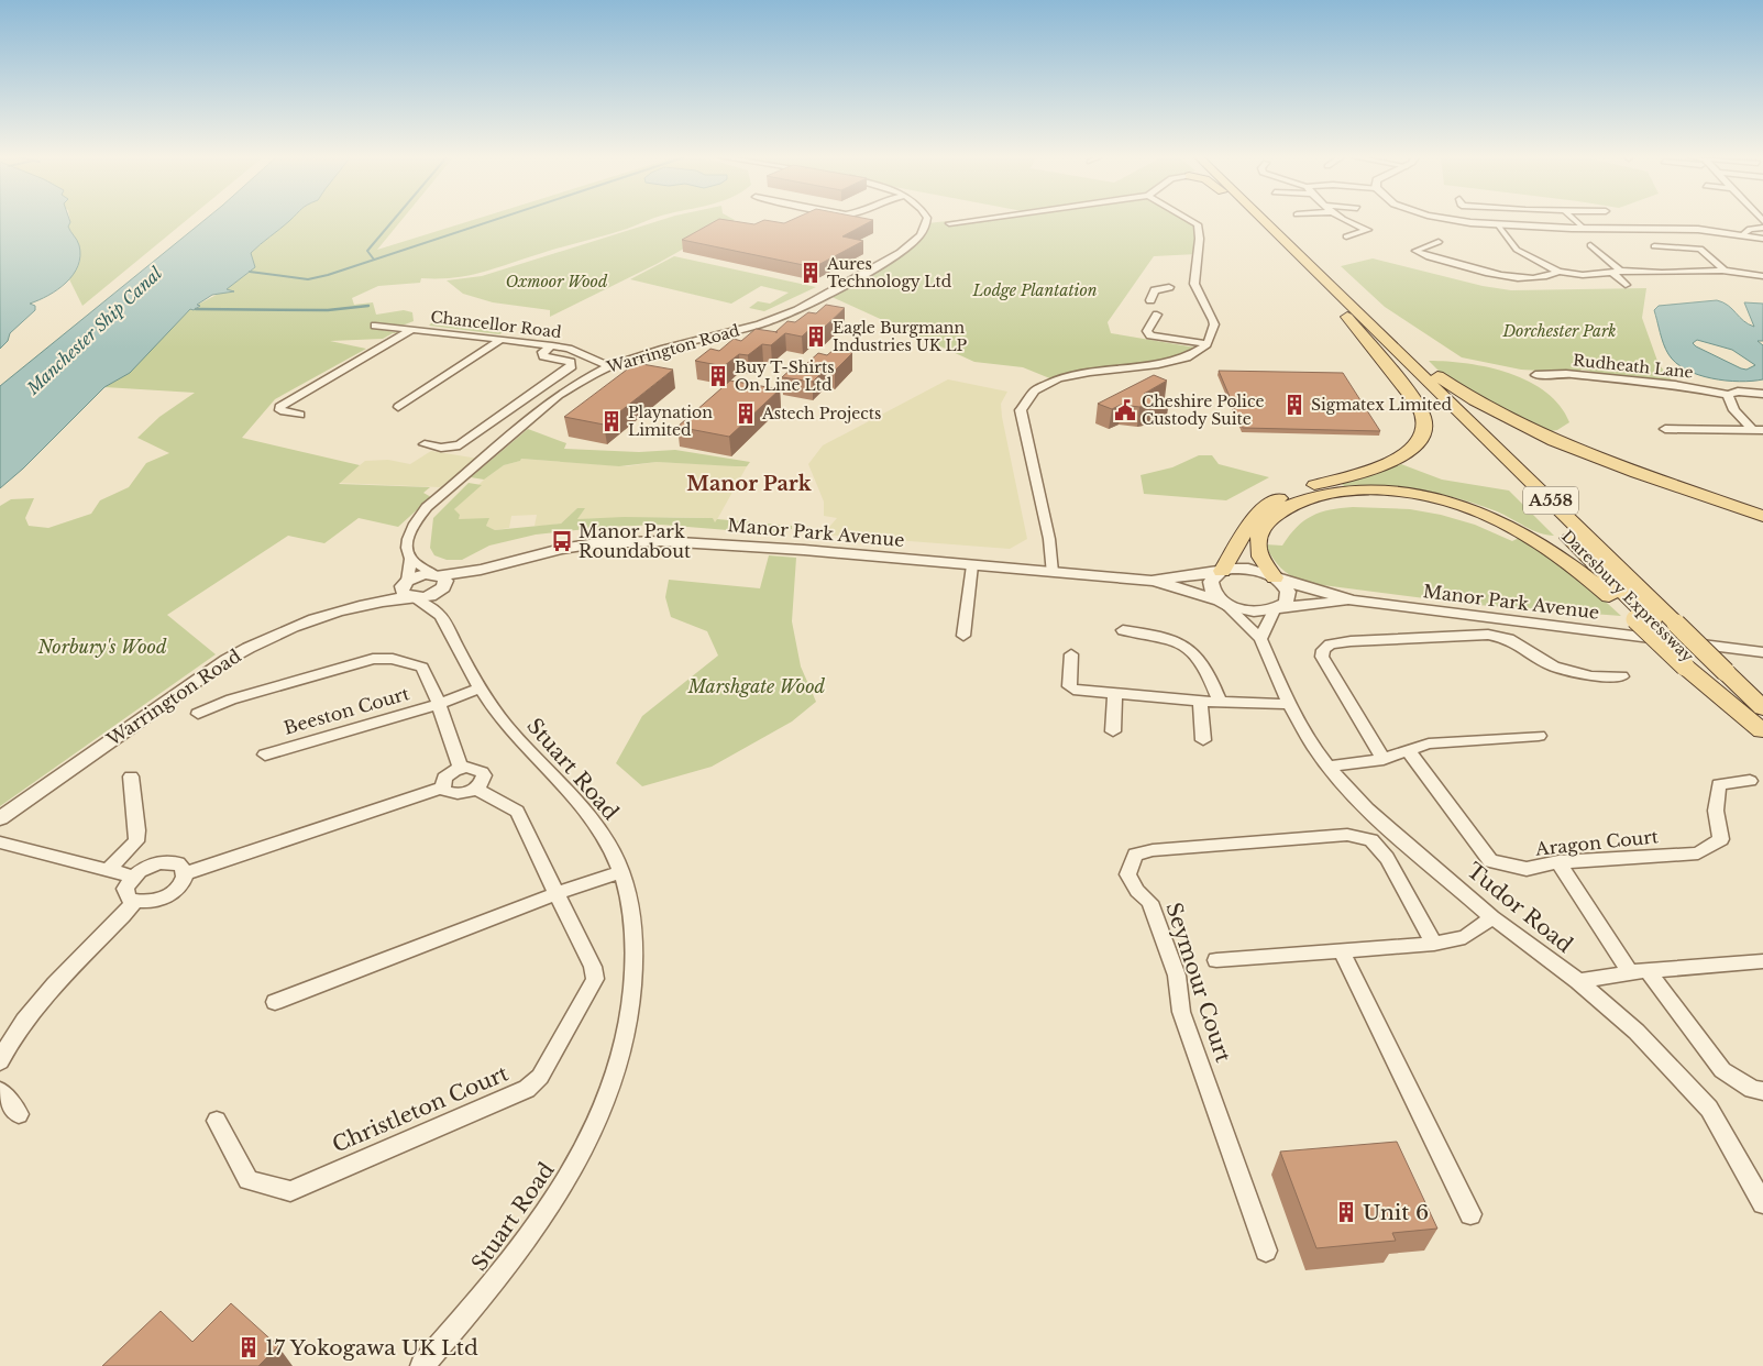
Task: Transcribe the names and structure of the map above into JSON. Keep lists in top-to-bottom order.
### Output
{
  "streets": {
    "main road": ["A558", "Daresbury Expressway"],
    "street": [
      "Chancellor Road",
      "Warrington Road",
      "Rudheath Lane",
      "Manor Park Avenue",
      "Beeston Court",
      "Stuart Road",
      "Aragon Court",
      "Tudor Road",
      "Seymour Court",
      "Christleton Court"
    ]
  },
  "crossings": [
    ["Chancellor Road", "Warrington Road"],
    ["Warrington Road", "Stuart Road"],
    ["Manor Park Avenue", "Tudor Road"],
    ["Beeston Court", "Stuart Road"],
    ["Tudor Road", "Seymour Court"]
  ],
  "districts": ["Manor Park"],
  "water": ["Manchester Ship Canal"],
  "parks": [
    "Oxmoor Wood",
    "Lodge Plantation",
    "Dorchester Park",
    "Norbury's Wood",
    "Marshgate Wood"
  ],
  "places": {
    "building": [
      "Aures Technology Ltd",
      "Eagle Burgmann Industries UK LP",
      "Buy T-Shirts On Line Ltd",
      "Sigmatex Limited",
      "Astech Projects",
      "Playnation Limited",
      "Unit 6",
      "17 Yokogawa UK Ltd"
    ],
    "public building": ["Cheshire Police Custody Suite"],
    "bus stop": ["Manor Park Roundabout"]
  }
}
